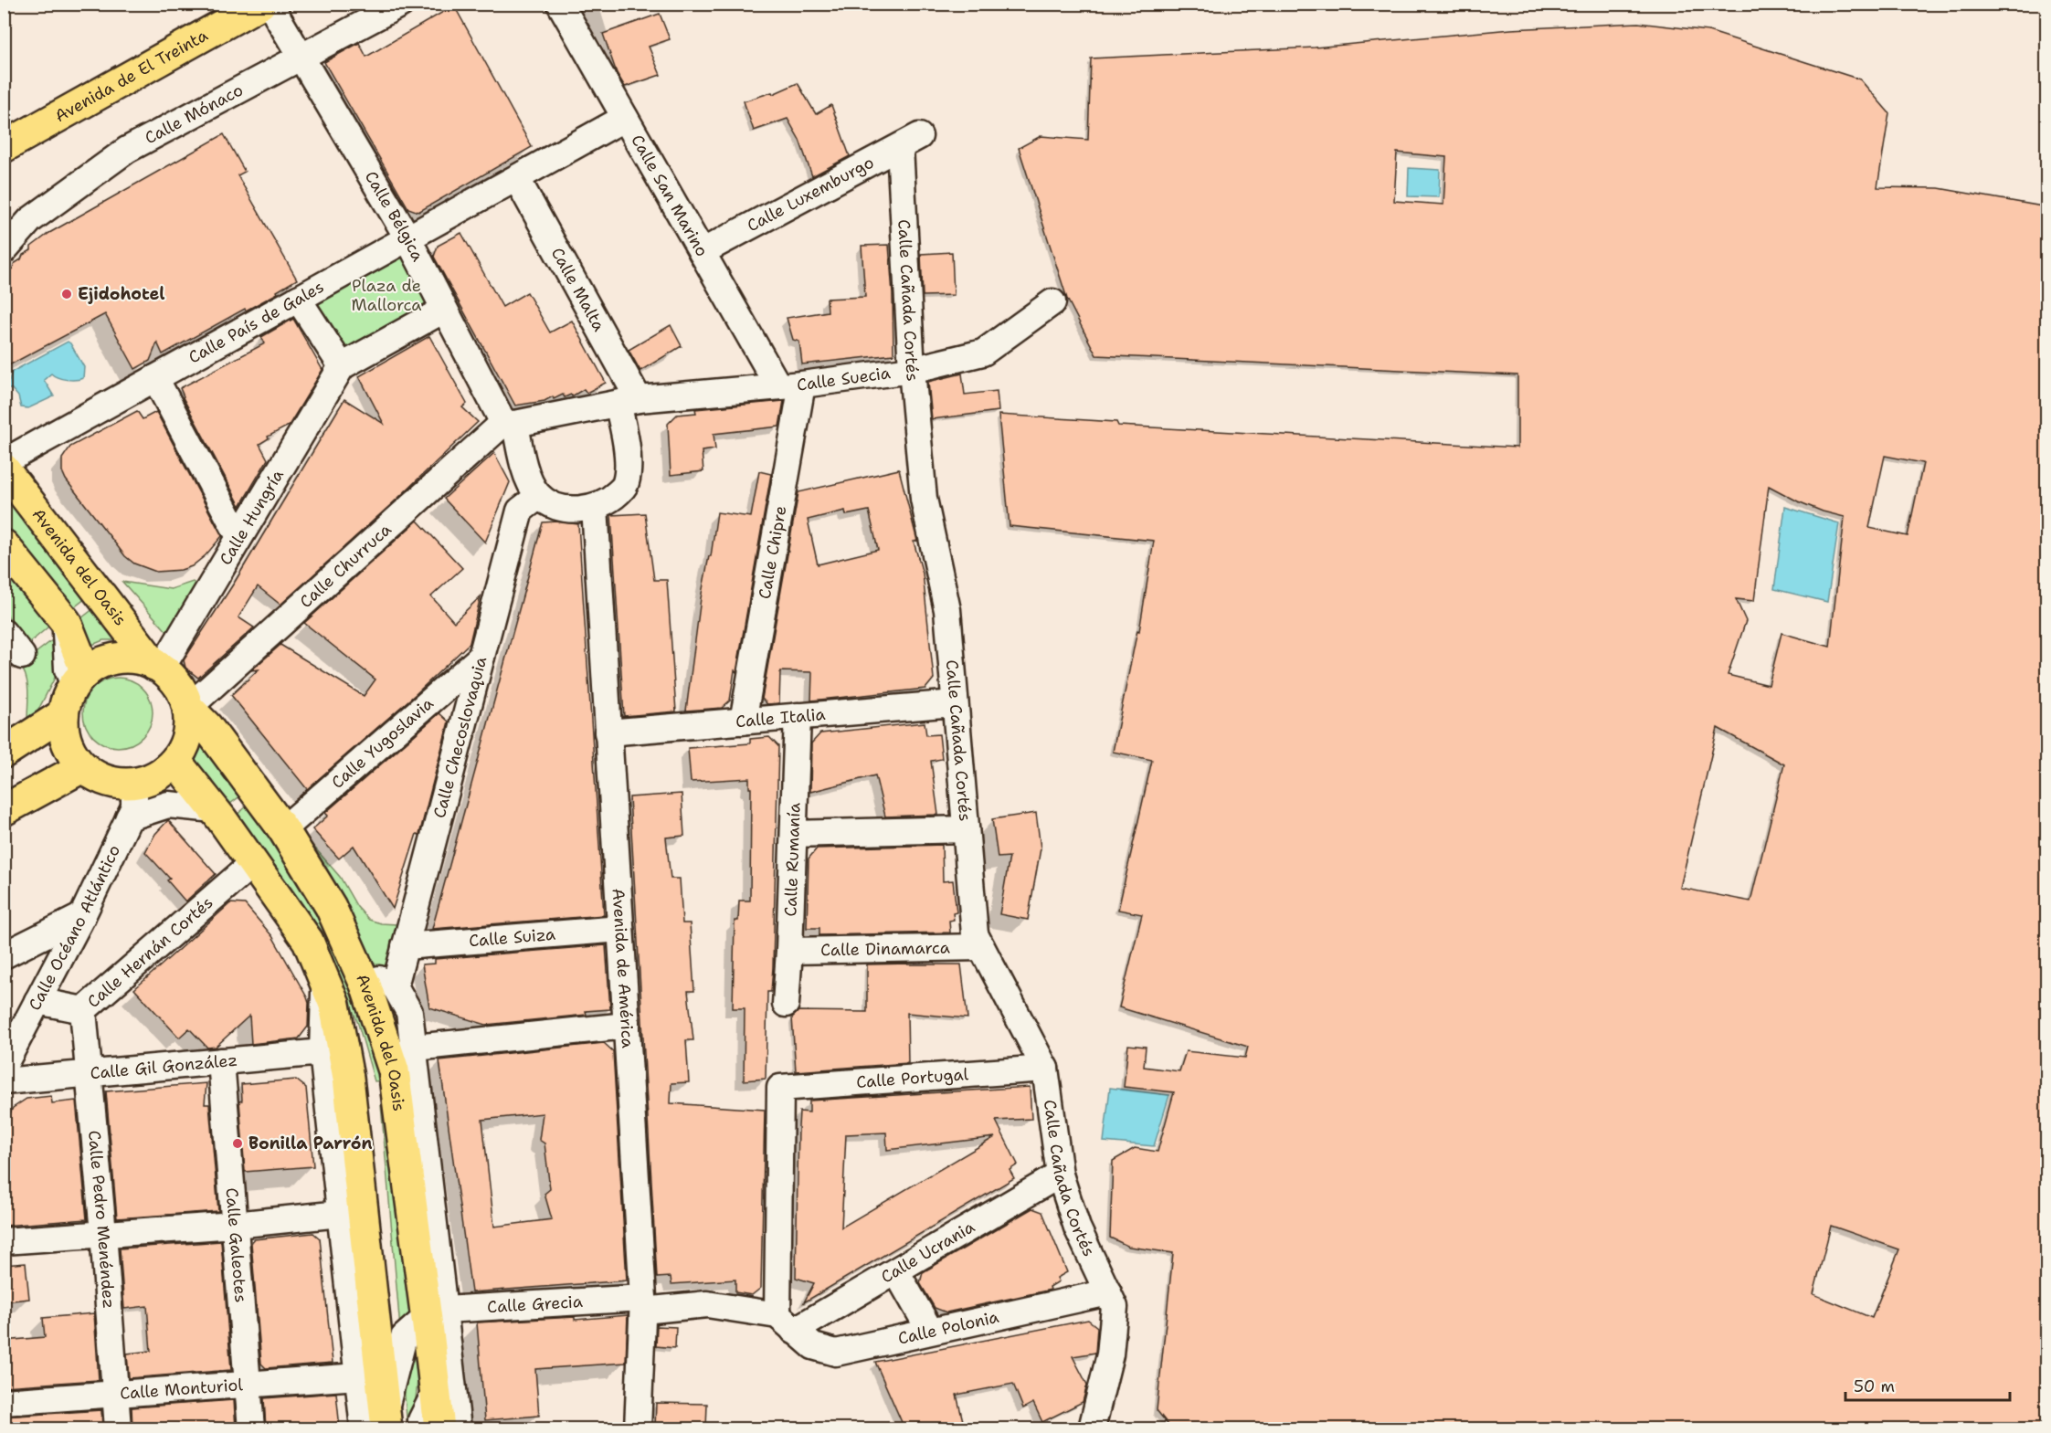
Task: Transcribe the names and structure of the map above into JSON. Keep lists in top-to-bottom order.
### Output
{
  "streets": {
    "main road": ["Avenida de El Treinta", "Avenida del Oasis"],
    "street": [
      "Calle Mónaco",
      "Calle Luxemburgo",
      "Calle San Marino",
      "Calle Bélgica",
      "Calle Malta",
      "Calle Cañada Cortés",
      "Calle País de Gales",
      "Calle Suecia",
      "Calle Hungría",
      "Calle Chipre",
      "Calle Churruca",
      "Calle Italia",
      "Calle Checoslovaquia",
      "Calle Yugoslavia",
      "Calle Rumanía",
      "Calle Océano Atlántico",
      "Calle Suiza",
      "Calle Dinamarca",
      "Calle Hernán Cortés",
      "Avenida de América",
      "Calle Gil González",
      "Calle Portugal",
      "Calle Pedro Menéndez",
      "Calle Galeotes",
      "Calle Ucrania",
      "Calle Grecia",
      "Calle Polonia",
      "Calle Monturiol"
    ]
  },
  "crossings": [
    ["Calle Mónaco", "Calle Bélgica"],
    ["Calle Luxemburgo", "Calle San Marino"],
    ["Calle Luxemburgo", "Calle Cañada Cortés"],
    ["Calle San Marino", "Calle País de Gales"],
    ["Calle San Marino", "Calle Suecia"],
    ["Calle San Marino", "Calle Chipre"],
    ["Calle Bélgica", "Calle País de Gales"],
    ["Calle Bélgica", "Calle Suecia"],
    ["Calle Bélgica", "Calle Churruca"],
    ["Calle Bélgica", "Calle Checoslovaquia"],
    ["Calle Malta", "Calle País de Gales"],
    ["Calle Malta", "Calle Suecia"],
    ["Calle Malta", "Avenida de América"],
    ["Calle Cañada Cortés", "Calle Suecia"],
    ["Calle Cañada Cortés", "Calle Italia"],
    ["Calle Cañada Cortés", "Calle Dinamarca"],
    ["Calle Cañada Cortés", "Calle Portugal"],
    ["Calle Cañada Cortés", "Calle Ucrania"],
    ["Calle Cañada Cortés", "Calle Polonia"],
    ["Calle Suecia", "Calle Chipre"],
    ["Calle Suecia", "Calle Churruca"],
    ["Calle Hungría", "Calle Churruca"],
    ["Calle Hungría", "Avenida del Oasis"],
    ["Calle Hungría", "Calle Océano Atlántico"],
    ["Calle Chipre", "Calle Italia"],
    ["Calle Churruca", "Avenida del Oasis"],
    ["Calle Churruca", "Calle Océano Atlántico"],
    ["Avenida del Oasis", "Calle Checoslovaquia"],
    ["Avenida del Oasis", "Calle Yugoslavia"],
    ["Avenida del Oasis", "Calle Océano Atlántico"],
    ["Avenida del Oasis", "Calle Hernán Cortés"],
    ["Avenida del Oasis", "Calle Gil González"],
    ["Avenida del Oasis", "Calle Grecia"],
    ["Avenida del Oasis", "Calle Monturiol"],
    ["Calle Italia", "Calle Rumanía"],
    ["Calle Italia", "Avenida de América"],
    ["Calle Checoslovaquia", "Calle Yugoslavia"],
    ["Calle Checoslovaquia", "Calle Suiza"],
    ["Calle Rumanía", "Calle Dinamarca"],
    ["Calle Océano Atlántico", "Calle Hernán Cortés"],
    ["Calle Suiza", "Avenida de América"],
    ["Calle Hernán Cortés", "Calle Pedro Menéndez"],
    ["Avenida de América", "Calle Grecia"],
    ["Calle Gil González", "Calle Pedro Menéndez"],
    ["Calle Gil González", "Calle Galeotes"],
    ["Calle Portugal", "Calle Ucrania"],
    ["Calle Portugal", "Calle Grecia"],
    ["Calle Portugal", "Calle Polonia"],
    ["Calle Pedro Menéndez", "Calle Monturiol"],
    ["Calle Galeotes", "Calle Monturiol"],
    ["Calle Ucrania", "Calle Grecia"],
    ["Calle Ucrania", "Calle Polonia"],
    ["Calle Grecia", "Calle Polonia"]
  ],
  "parks": ["Plaza de Mallorca"],
  "places": ["Ejidohotel", "Bonilla Parrón"],
  "scale_bar": "50 m"
}
